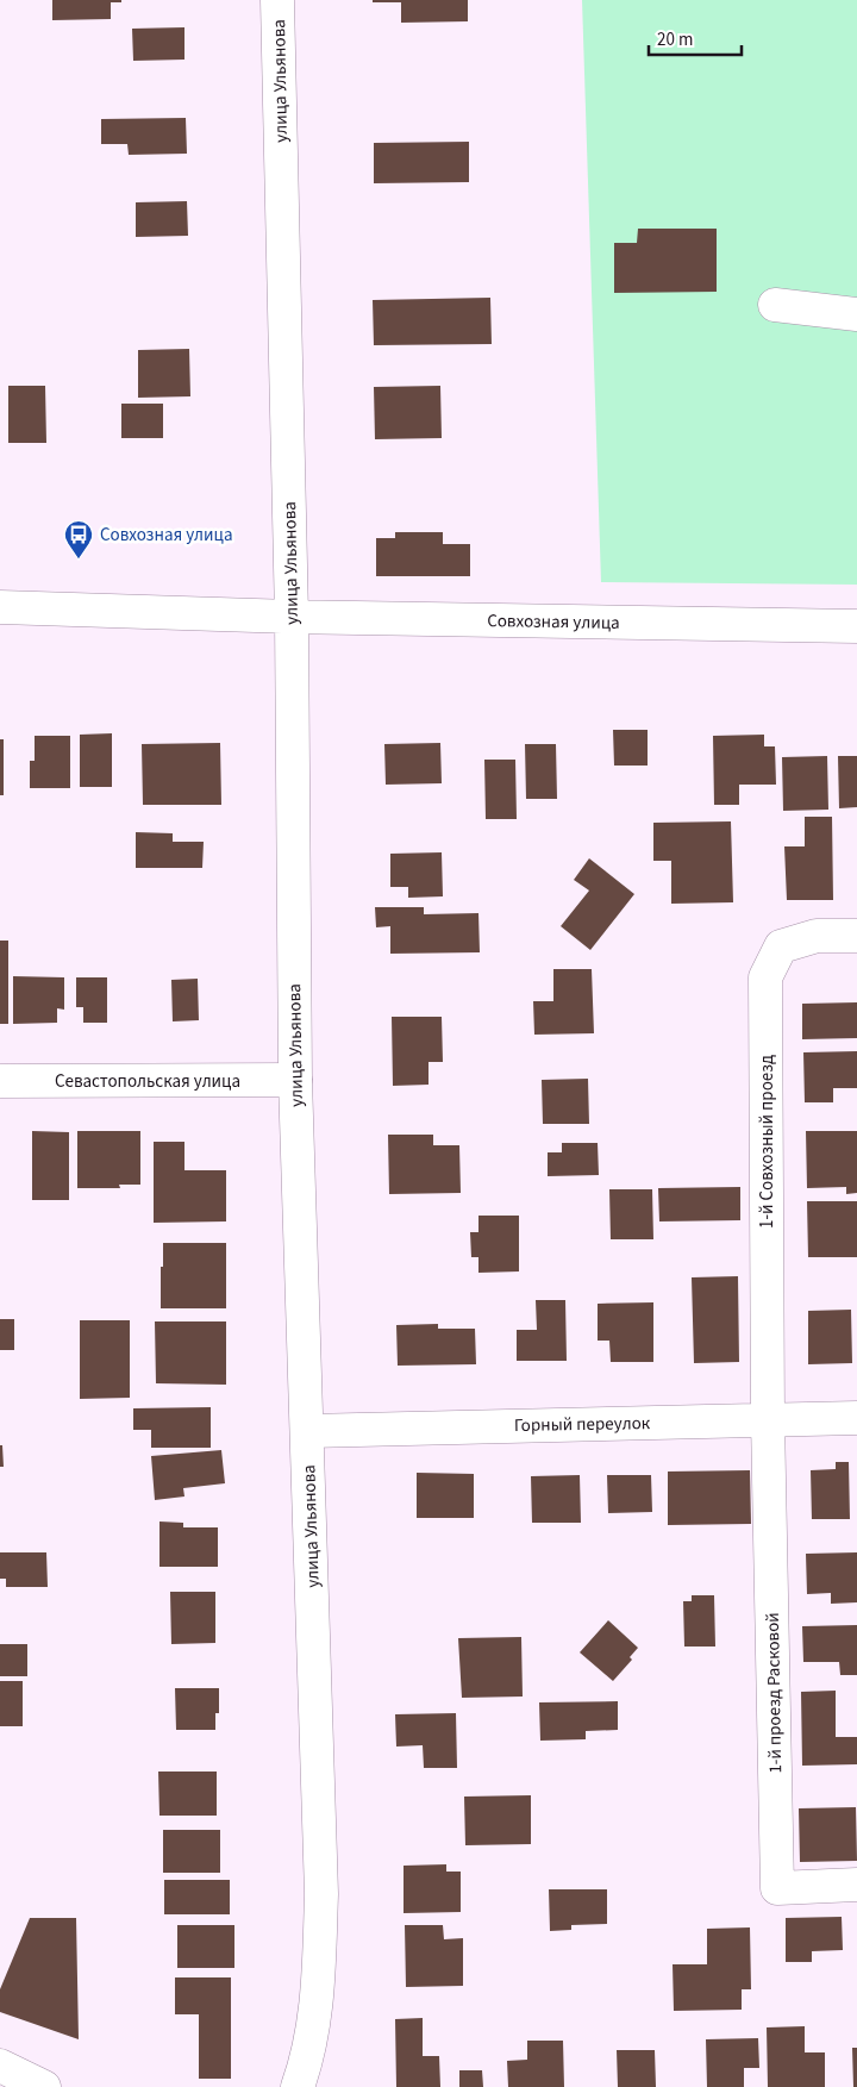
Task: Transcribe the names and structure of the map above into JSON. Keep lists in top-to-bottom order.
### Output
{
  "streets": {
    "street": [
      "улица Ульянова",
      "Совхозная улица",
      "Севастопольская улица",
      "1-й Совхозный проезд",
      "Горный переулок",
      "1-й проезд Расковой"
    ]
  },
  "crossings": [
    ["улица Ульянова", "Совхозная улица"],
    ["улица Ульянова", "Севастопольская улица"],
    ["улица Ульянова", "Горный переулок"],
    ["1-й Совхозный проезд", "Горный переулок"],
    ["1-й Совхозный проезд", "1-й проезд Расковой"],
    ["Горный переулок", "1-й проезд Расковой"]
  ],
  "places": {
    "bus stop": ["Совхозная улица"]
  },
  "scale_bar": "20 m"
}
